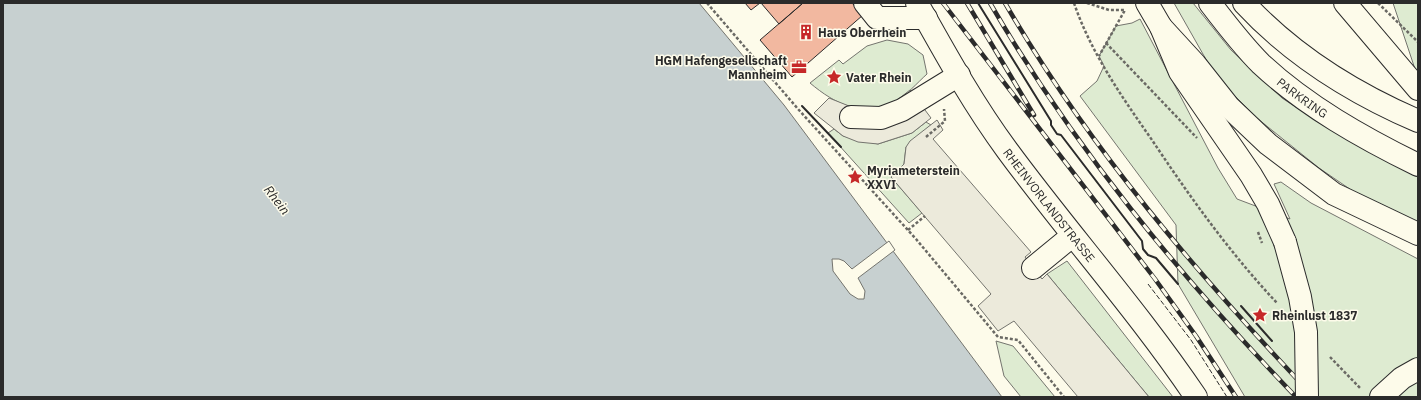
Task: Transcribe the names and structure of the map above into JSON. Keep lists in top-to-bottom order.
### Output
{
  "streets": {
    "main road": ["PARKRING", "RHEINVORLANDSTRASSE"]
  },
  "water": ["Rhein"],
  "places": {
    "building": ["Haus Oberrhein"],
    "office": ["HGM Hafengesellschaft Mannheim"],
    "place": ["Vater Rhein", "Myriameterstein XXVI", "Rheinlust 1837"]
  }
}
